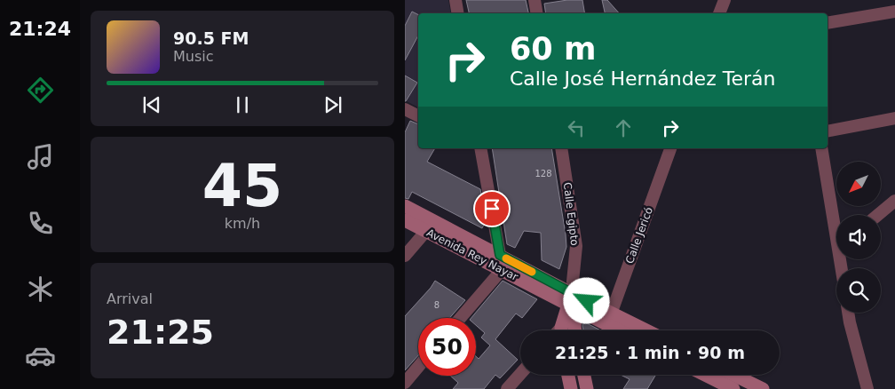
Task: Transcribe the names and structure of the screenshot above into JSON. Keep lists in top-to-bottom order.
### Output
{
  "streets": {
    "main road": ["Avenida Rey Nayar"],
    "street": ["Calle Egipto", "Calle Jericó"]
  },
  "crossings": [
    ["Calle Egipto", "Avenida Rey Nayar"],
    ["Calle Jericó", "Avenida Rey Nayar"]
  ],
  "house_numbers": ["128", "8"],
  "north": "bottom left",
  "page": {
    "tabs": "21:24",
    "turn": ["60 m", "Calle José Hernández Terán"],
    "song": ["90.5 FM", "Music"],
    "tile": [
      ["45", "km/h"],
      ["Arrival", "21:25"]
    ],
    "limit": "50",
    "trip": "21:25 · 1 min · 90 m"
  }
}
